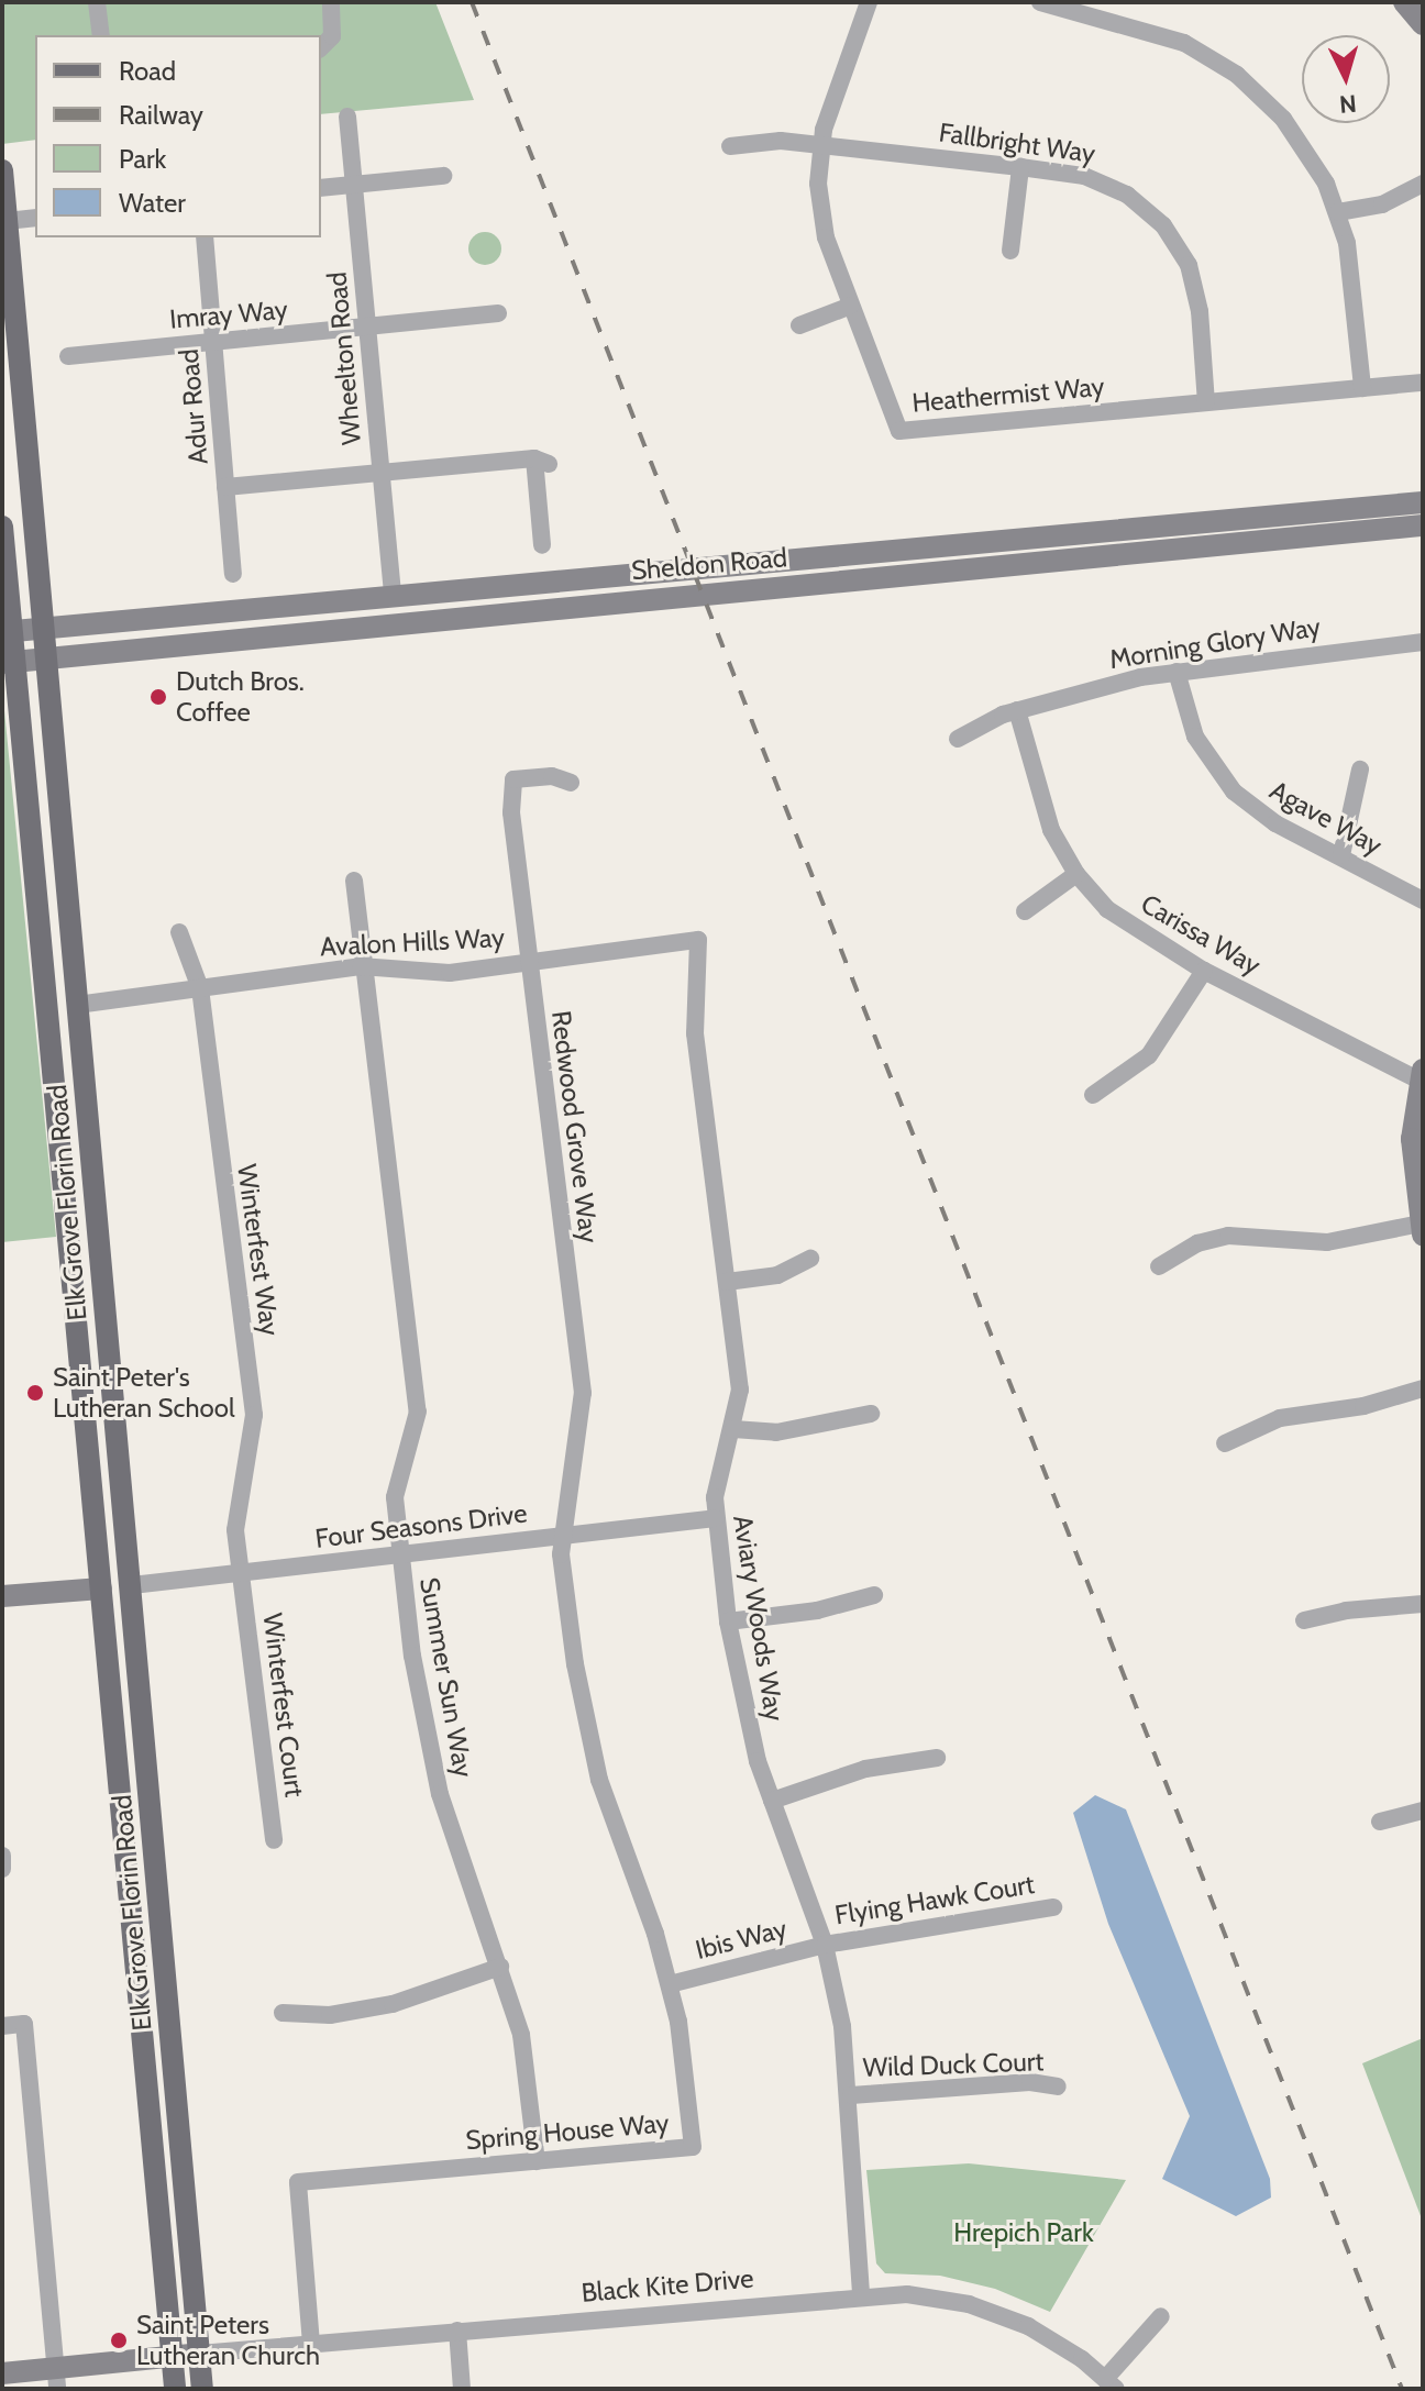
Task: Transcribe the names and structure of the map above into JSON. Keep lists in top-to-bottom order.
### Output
{
  "streets": {
    "main road": ["Sheldon Road", "Elk Grove Florin Road"],
    "street": [
      "Fallbright Way",
      "Imray Way",
      "Wheelton Road",
      "Heathermist Way",
      "Adur Road",
      "Morning Glory Way",
      "Agave Way",
      "Carissa Way",
      "Avalon Hills Way",
      "Redwood Grove Way",
      "Winterfest Way",
      "Four Seasons Drive",
      "Aviary Woods Way",
      "Summer Sun Way",
      "Winterfest Court",
      "Flying Hawk Court",
      "Ibis Way",
      "Wild Duck Court",
      "Spring House Way",
      "Black Kite Drive"
    ]
  },
  "crossings": [
    ["Fallbright Way", "Heathermist Way"],
    ["Imray Way", "Wheelton Road"],
    ["Imray Way", "Adur Road"],
    ["Wheelton Road", "Sheldon Road"],
    ["Sheldon Road", "Elk Grove Florin Road"],
    ["Morning Glory Way", "Agave Way"],
    ["Morning Glory Way", "Carissa Way"],
    ["Avalon Hills Way", "Redwood Grove Way"],
    ["Avalon Hills Way", "Elk Grove Florin Road"],
    ["Avalon Hills Way", "Winterfest Way"],
    ["Avalon Hills Way", "Aviary Woods Way"],
    ["Avalon Hills Way", "Summer Sun Way"],
    ["Redwood Grove Way", "Four Seasons Drive"],
    ["Redwood Grove Way", "Spring House Way"],
    ["Elk Grove Florin Road", "Four Seasons Drive"],
    ["Elk Grove Florin Road", "Black Kite Drive"],
    ["Winterfest Way", "Four Seasons Drive"],
    ["Winterfest Way", "Winterfest Court"],
    ["Four Seasons Drive", "Aviary Woods Way"],
    ["Four Seasons Drive", "Summer Sun Way"],
    ["Four Seasons Drive", "Winterfest Court"],
    ["Four Seasons Drive", "Spring House Way"],
    ["Aviary Woods Way", "Flying Hawk Court"],
    ["Aviary Woods Way", "Ibis Way"],
    ["Aviary Woods Way", "Wild Duck Court"],
    ["Aviary Woods Way", "Black Kite Drive"],
    ["Summer Sun Way", "Spring House Way"],
    ["Flying Hawk Court", "Ibis Way"],
    ["Ibis Way", "Spring House Way"],
    ["Spring House Way", "Black Kite Drive"]
  ],
  "parks": ["Hrepich Park"],
  "places": ["Dutch Bros. Coffee", "Saint Peter's Lutheran School", "Saint Peters Lutheran Church"],
  "legend": [
    "Road",
    "Railway",
    "Park",
    "Water"
  ],
  "north": "bottom"
}
